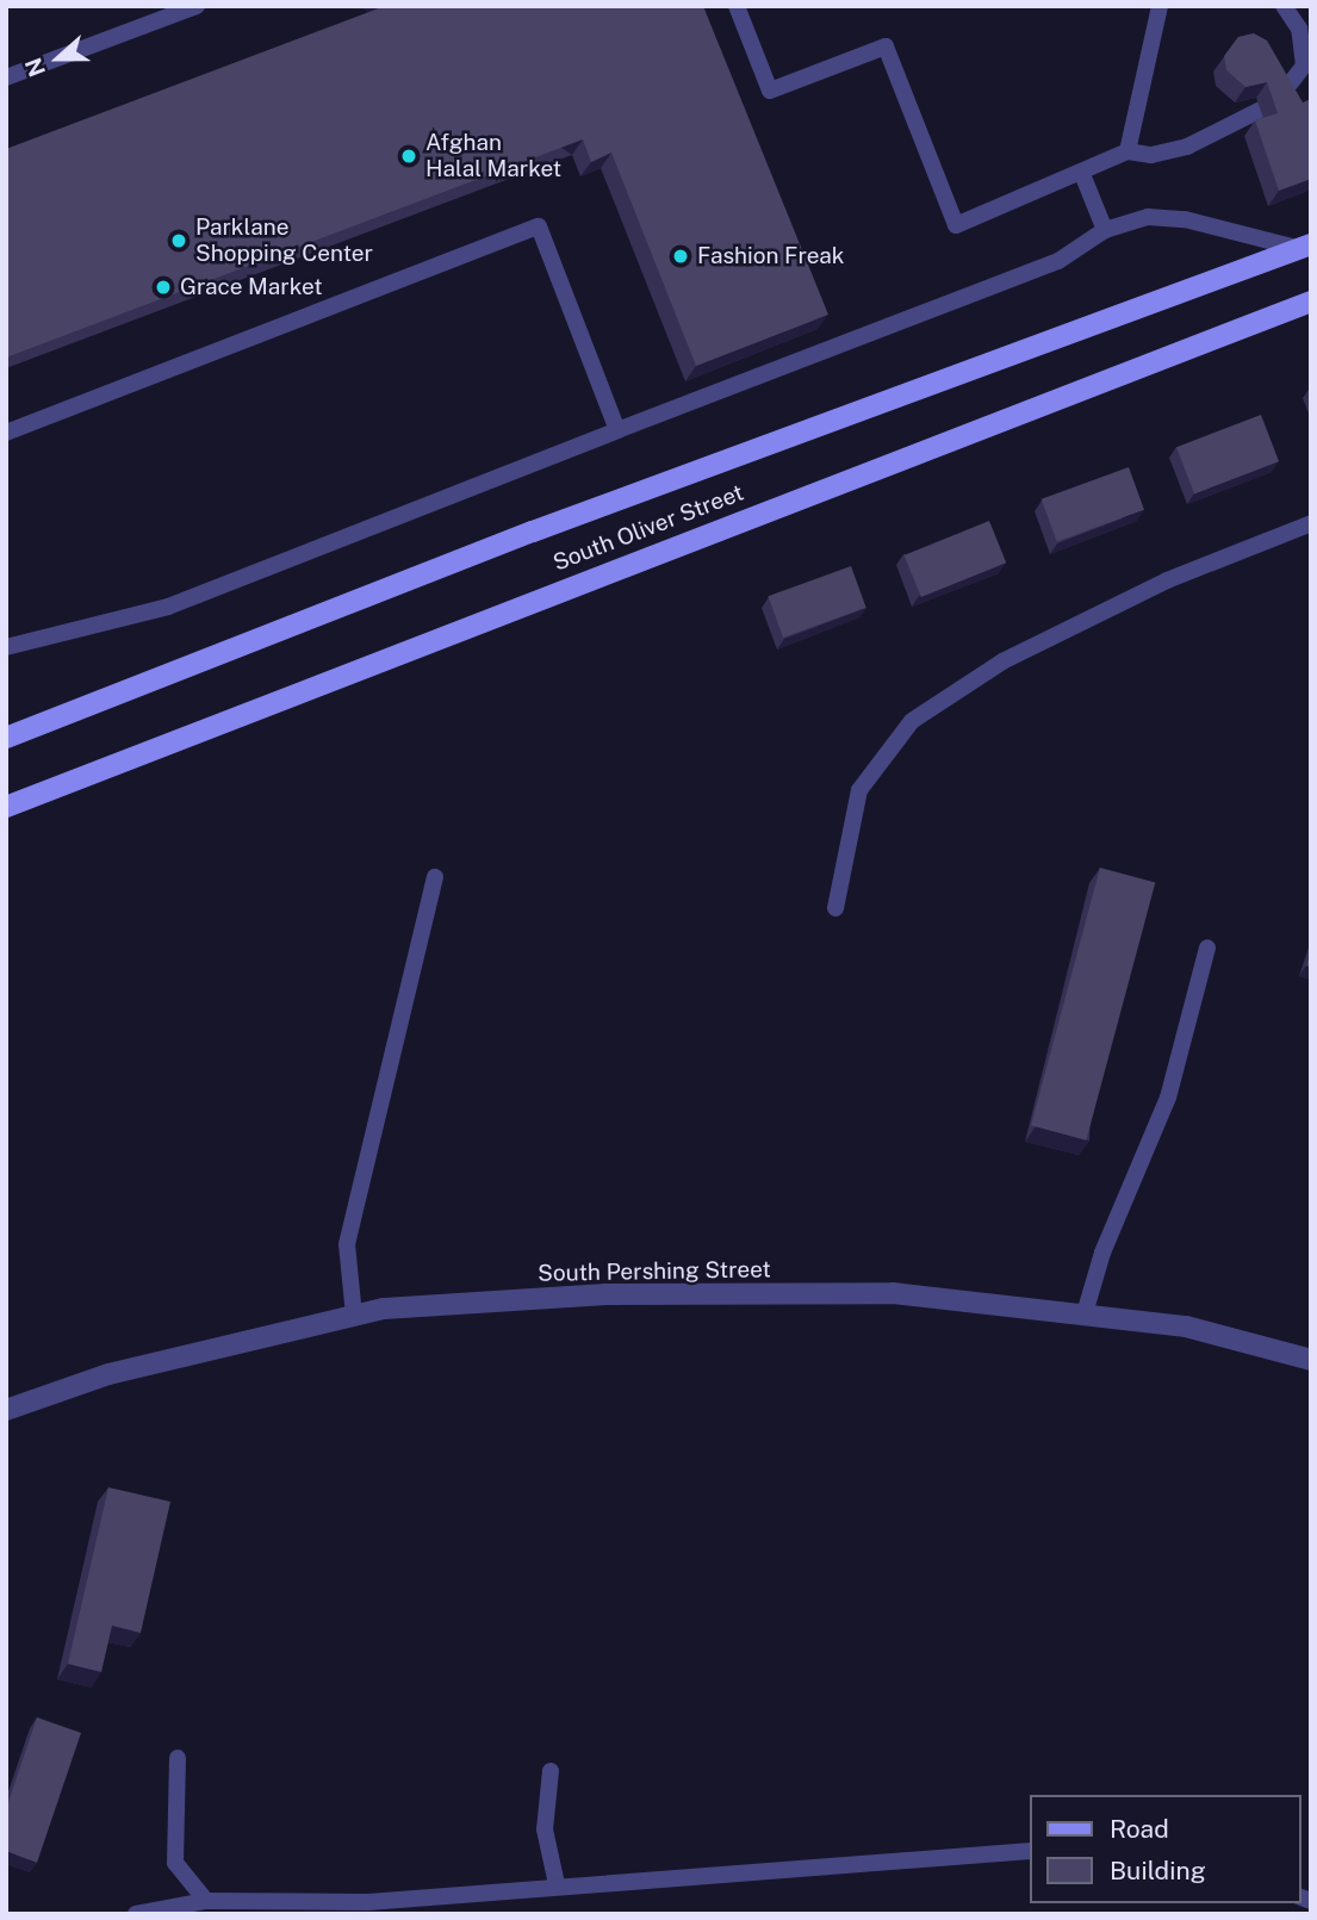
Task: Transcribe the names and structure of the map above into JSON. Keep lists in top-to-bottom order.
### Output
{
  "streets": {
    "main road": ["South Oliver Street"],
    "street": ["South Pershing Street"]
  },
  "places": [
    "Afghan Halal Market",
    "Parklane Shopping Center",
    "Fashion Freak",
    "Grace Market"
  ],
  "legend": ["Road", "Building"],
  "north": "left"
}
